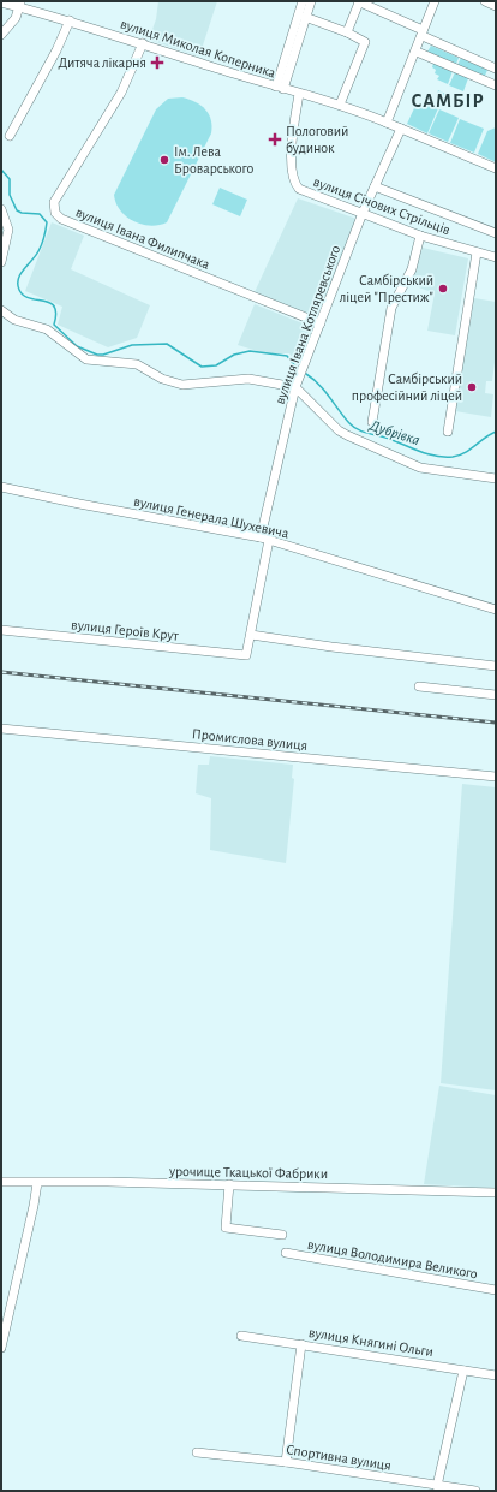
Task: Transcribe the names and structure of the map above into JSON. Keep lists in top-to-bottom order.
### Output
{
  "streets": {
    "street": [
      "вулиця Миколая Коперника",
      "вулиця Січових Стрільців",
      "вулиця Івана Филипчака",
      "вулиця Івана Котляревського",
      "вулиця Генерала Шухевича",
      "вулиця Героїв Крут",
      "Промислова вулиця",
      "урочище Ткацької Фабрики",
      "вулиця Володимира Великого",
      "вулиця Княгині Ольги",
      "Спортивна вулиця"
    ]
  },
  "crossings": [
    ["вулиця Миколая Коперника", "вулиця Січових Стрільців"],
    ["вулиця Миколая Коперника", "вулиця Івана Филипчака"],
    ["вулиця Миколая Коперника", "вулиця Івана Котляревського"],
    ["вулиця Січових Стрільців", "вулиця Івана Котляревського"],
    ["вулиця Івана Филипчака", "вулиця Івана Котляревського"],
    ["вулиця Івана Котляревського", "вулиця Генерала Шухевича"],
    ["вулиця Івана Котляревського", "вулиця Героїв Крут"]
  ],
  "districts": ["САМБІР"],
  "water": ["Дубрівка"],
  "places": {
    "health": ["Дитяча лікарня", "Пологовий будинок"],
    "other": ["Ім. Лева Броварського", "Самбірський ліцей \"Престиж\"", "Самбірський професійний ліцей"]
  }
}
